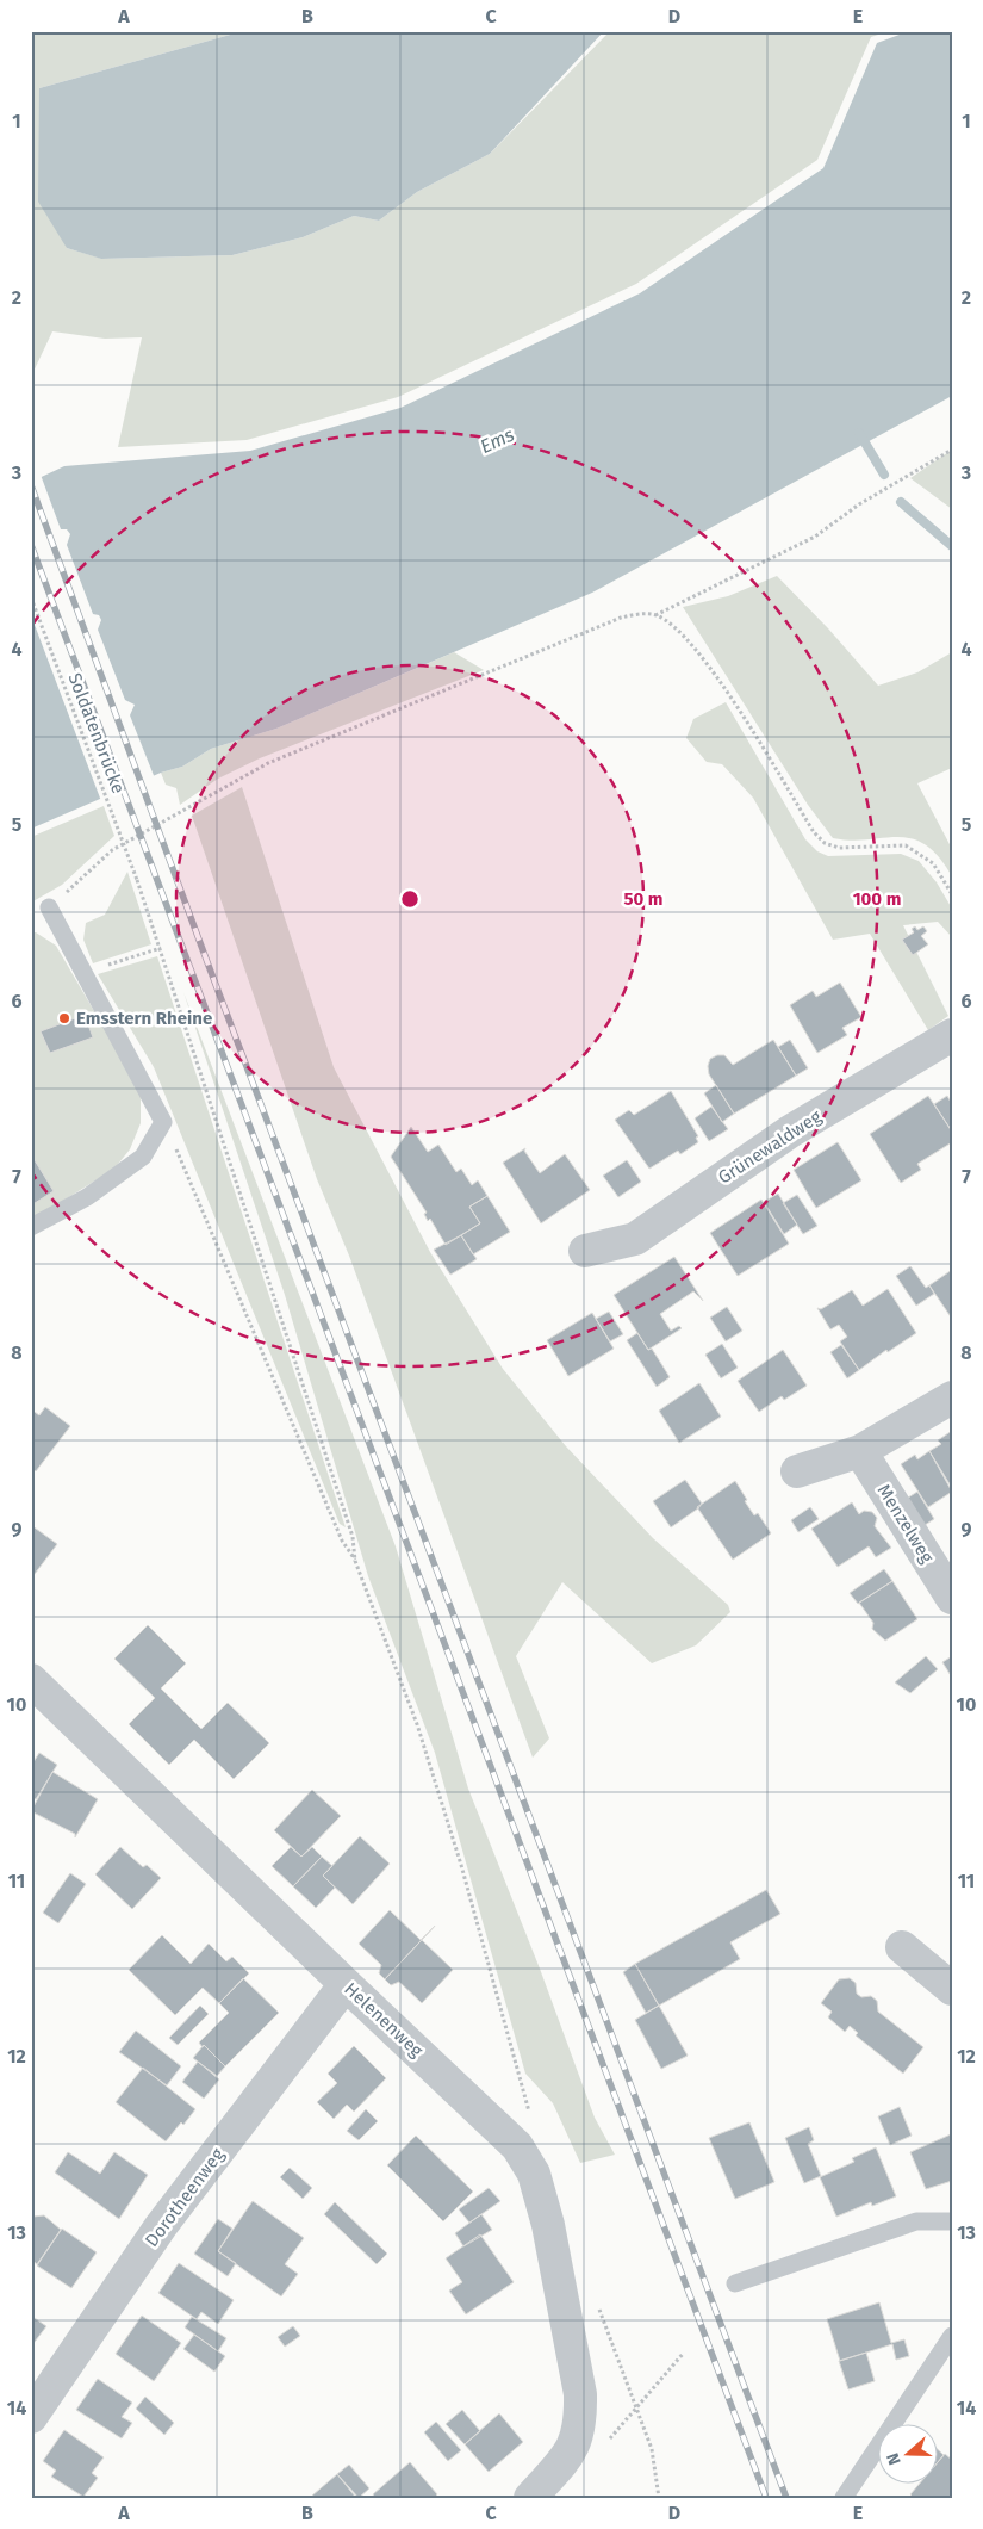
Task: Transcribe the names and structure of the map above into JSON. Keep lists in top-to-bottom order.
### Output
{
  "streets": {
    "street": [
      "Grünewaldweg",
      "Menzelweg",
      "Helenenweg",
      "Dorotheenweg"
    ],
    "path": ["Soldatenbrücke"]
  },
  "crossings": [
    ["Helenenweg", "Dorotheenweg"]
  ],
  "water": ["Ems"],
  "places": ["Emsstern Rheine"],
  "north": "left",
  "grid": {
    "columns": [
      "A",
      "B",
      "C",
      "D",
      "E"
    ],
    "rows": [
      "1",
      "2",
      "3",
      "4",
      "5",
      "6",
      "7",
      "8",
      "9",
      "10",
      "11",
      "12",
      "13",
      "14"
    ]
  },
  "rings": ["50 m", "100 m"]
}
